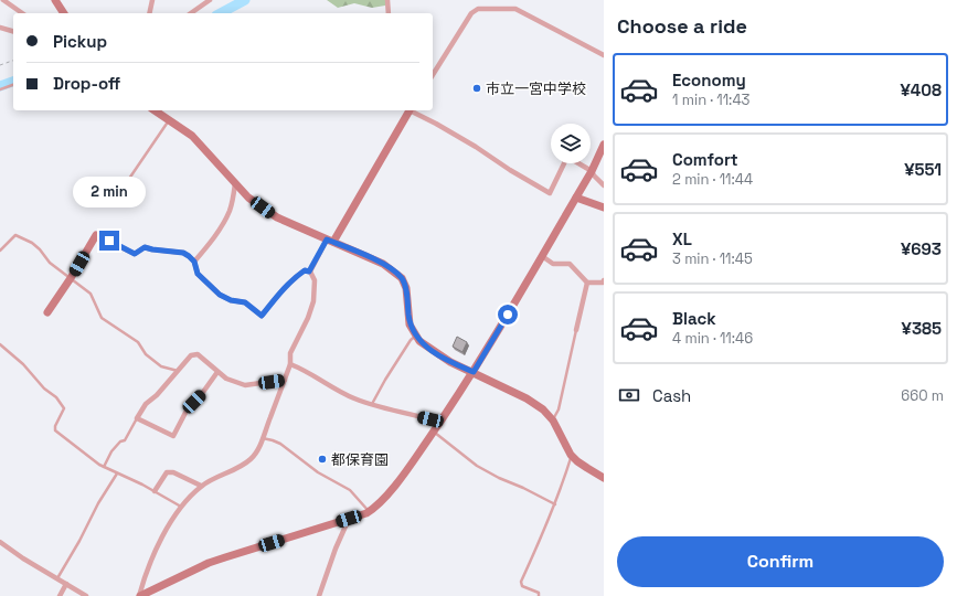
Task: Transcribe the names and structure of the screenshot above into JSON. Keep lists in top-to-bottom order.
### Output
{
  "places": ["市立一宮中学校", "都保育園"],
  "page": {
    "heading": "Choose a ride",
    "banner": ["Pickup", "Drop-off"],
    "list": [
      {
        "name": "Economy",
        "note": "1 min · 11:43",
        "value": "¥408"
      },
      {
        "name": "Comfort",
        "note": "2 min · 11:44",
        "value": "¥551"
      },
      {
        "name": "XL",
        "note": "3 min · 11:45",
        "value": "¥693"
      },
      {
        "name": "Black",
        "note": "4 min · 11:46",
        "value": "¥385"
      }
    ],
    "bubble": "2 min",
    "pay": ["Cash", "660 m"],
    "buttons": "Confirm"
  }
}
